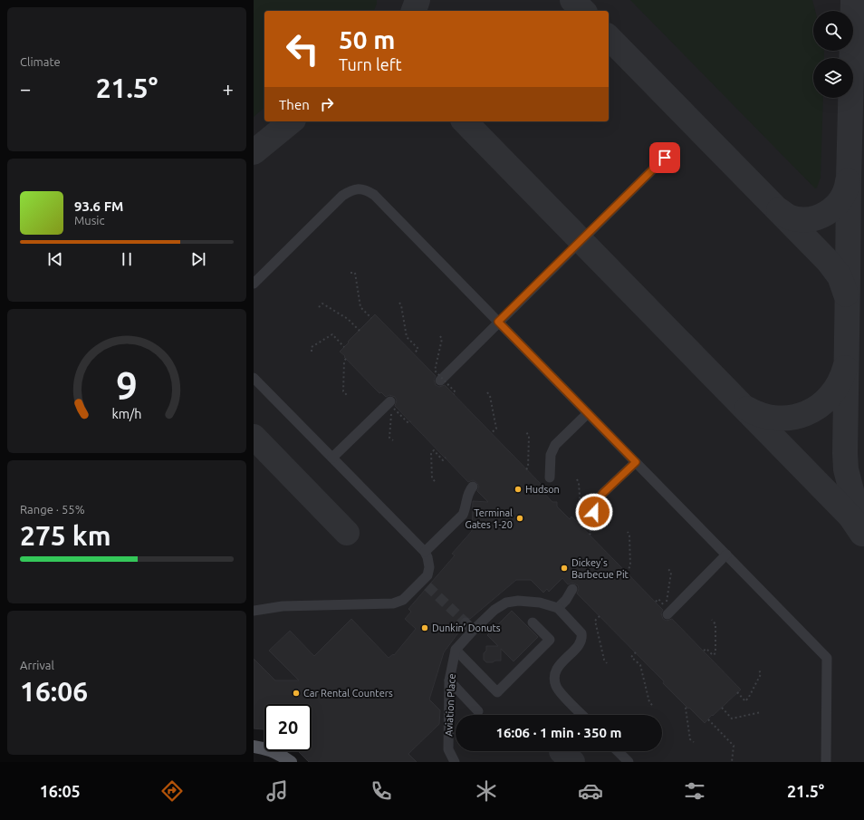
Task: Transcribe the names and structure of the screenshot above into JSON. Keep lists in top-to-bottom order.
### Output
{
  "streets": {
    "lane": ["Aviation Place"]
  },
  "places": [
    "Hudson",
    "Terminal Gates 1-20",
    "Dickey’s Barbecue Pit",
    "Dunkin’ Donuts",
    "Car Rental Counters"
  ],
  "page": {
    "tile": [
      "Climate",
      ["Range · 55%", "275 km"],
      ["Arrival", "16:06"]
    ],
    "turn": ["50 m", "Turn left"],
    "heat": ["−", "21.5°", "+"],
    "then": "Then",
    "song": ["93.6 FM", "Music"],
    "limit": "20",
    "trip": "16:06 · 1 min · 350 m",
    "tabs": ["16:05", "21.5°"],
    "gauge": ["9", "km/h"]
  }
}
